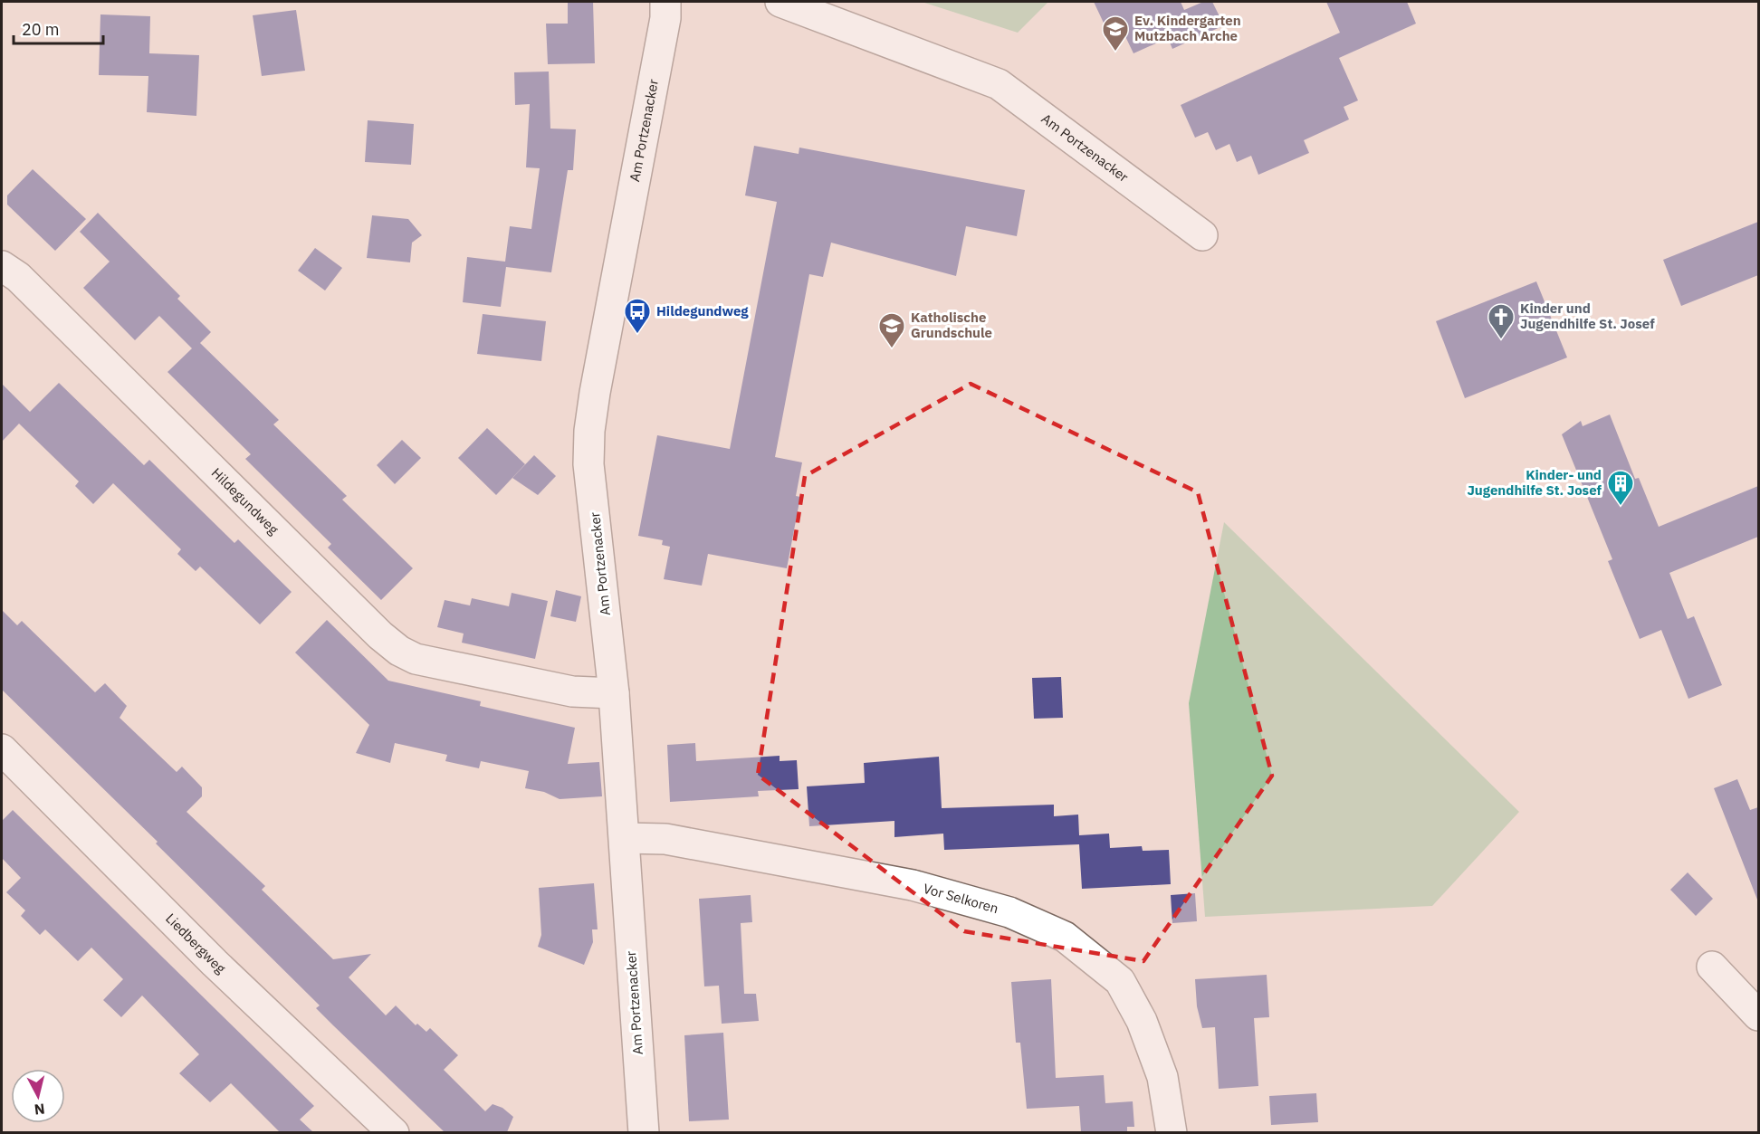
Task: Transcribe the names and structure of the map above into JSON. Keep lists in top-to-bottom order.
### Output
{
  "streets": {
    "street": [
      "Am Portzenacker",
      "Hildegundweg",
      "Vor Selkoren",
      "Liedbergweg"
    ]
  },
  "crossings": [
    ["Am Portzenacker", "Hildegundweg"],
    ["Am Portzenacker", "Vor Selkoren"]
  ],
  "places": {
    "school or university": ["Ev. Kindergarten Mutzbach Arche", "Katholische Grundschule"],
    "bus stop": ["Hildegundweg"],
    "church": ["Kinder und Jugendhilfe St. Josef"],
    "building": ["Kinder- und Jugendhilfe St. Josef"]
  },
  "scale_bar": "20 m",
  "north": "bottom"
}
